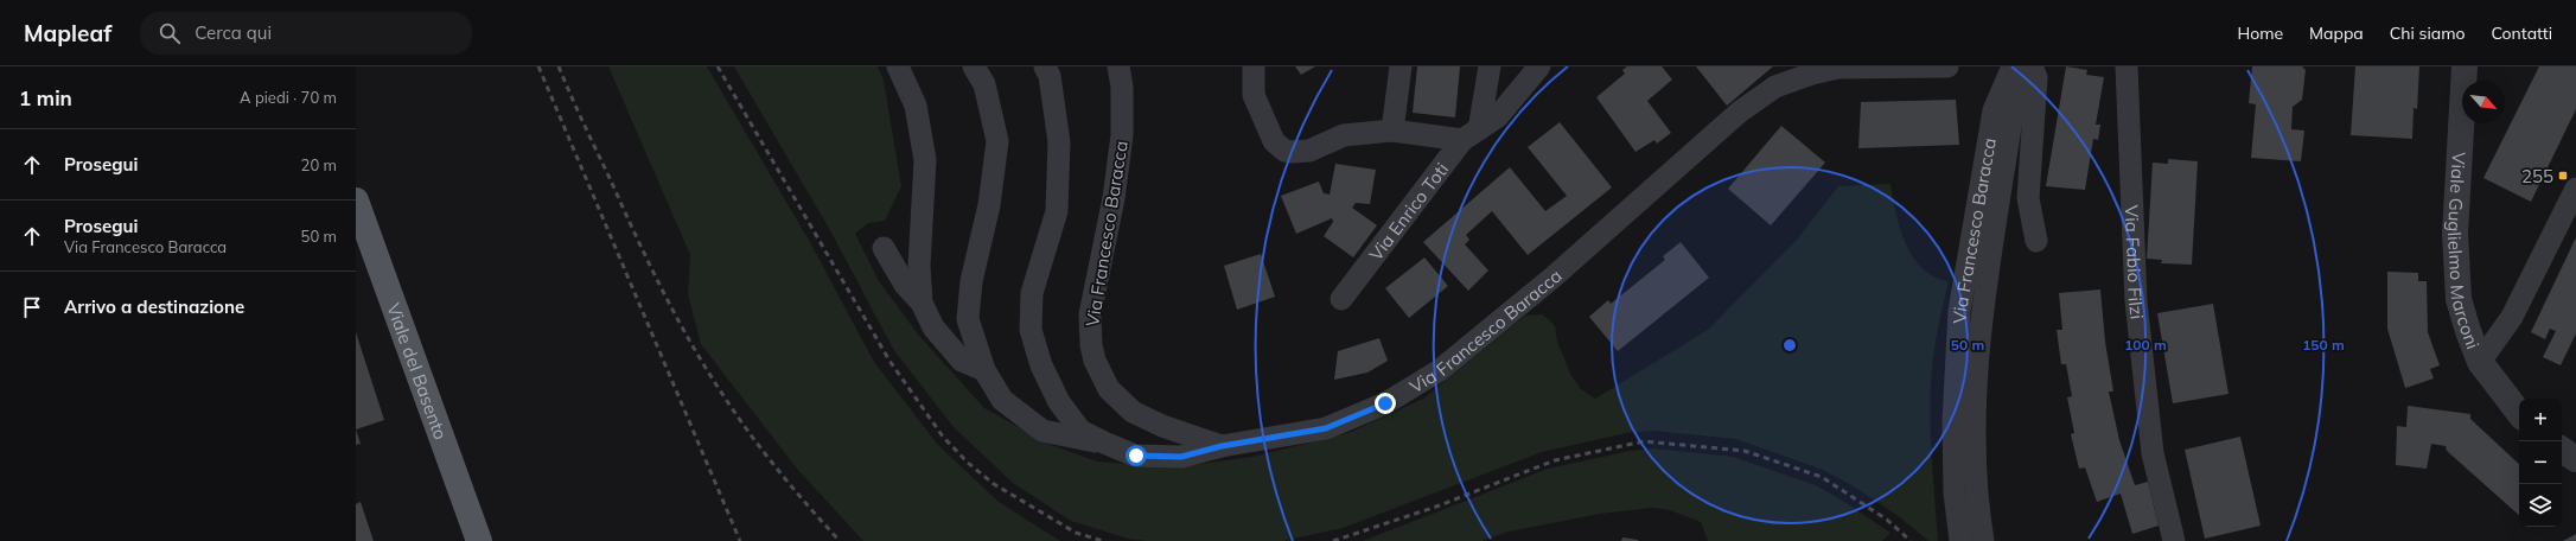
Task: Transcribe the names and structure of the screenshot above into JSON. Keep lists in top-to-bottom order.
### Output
{
  "streets": {
    "main road": ["Viale del Basento"],
    "street": [
      "Via Enrico Toti",
      "Via Francesco Baracca",
      "Viale Guglielmo Marconi",
      "Via Fabio Filzi"
    ]
  },
  "places": {
    "transit": ["255"]
  },
  "north": "bottom right",
  "page": {
    "header": "Mapleaf",
    "search": "Cerca qui",
    "nav": [
      "Home",
      "Mappa",
      "Chi siamo",
      "Contatti"
    ],
    "heading": ["1 min", "A piedi · 70 m"],
    "list": [
      ["Prosegui", "20 m"],
      ["Prosegui", "Via Francesco Baracca", "50 m"],
      "Arrivo a destinazione"
    ],
    "map_buttons": ["+", "−"]
  },
  "rings": ["50 m", "100 m", "150 m"]
}
